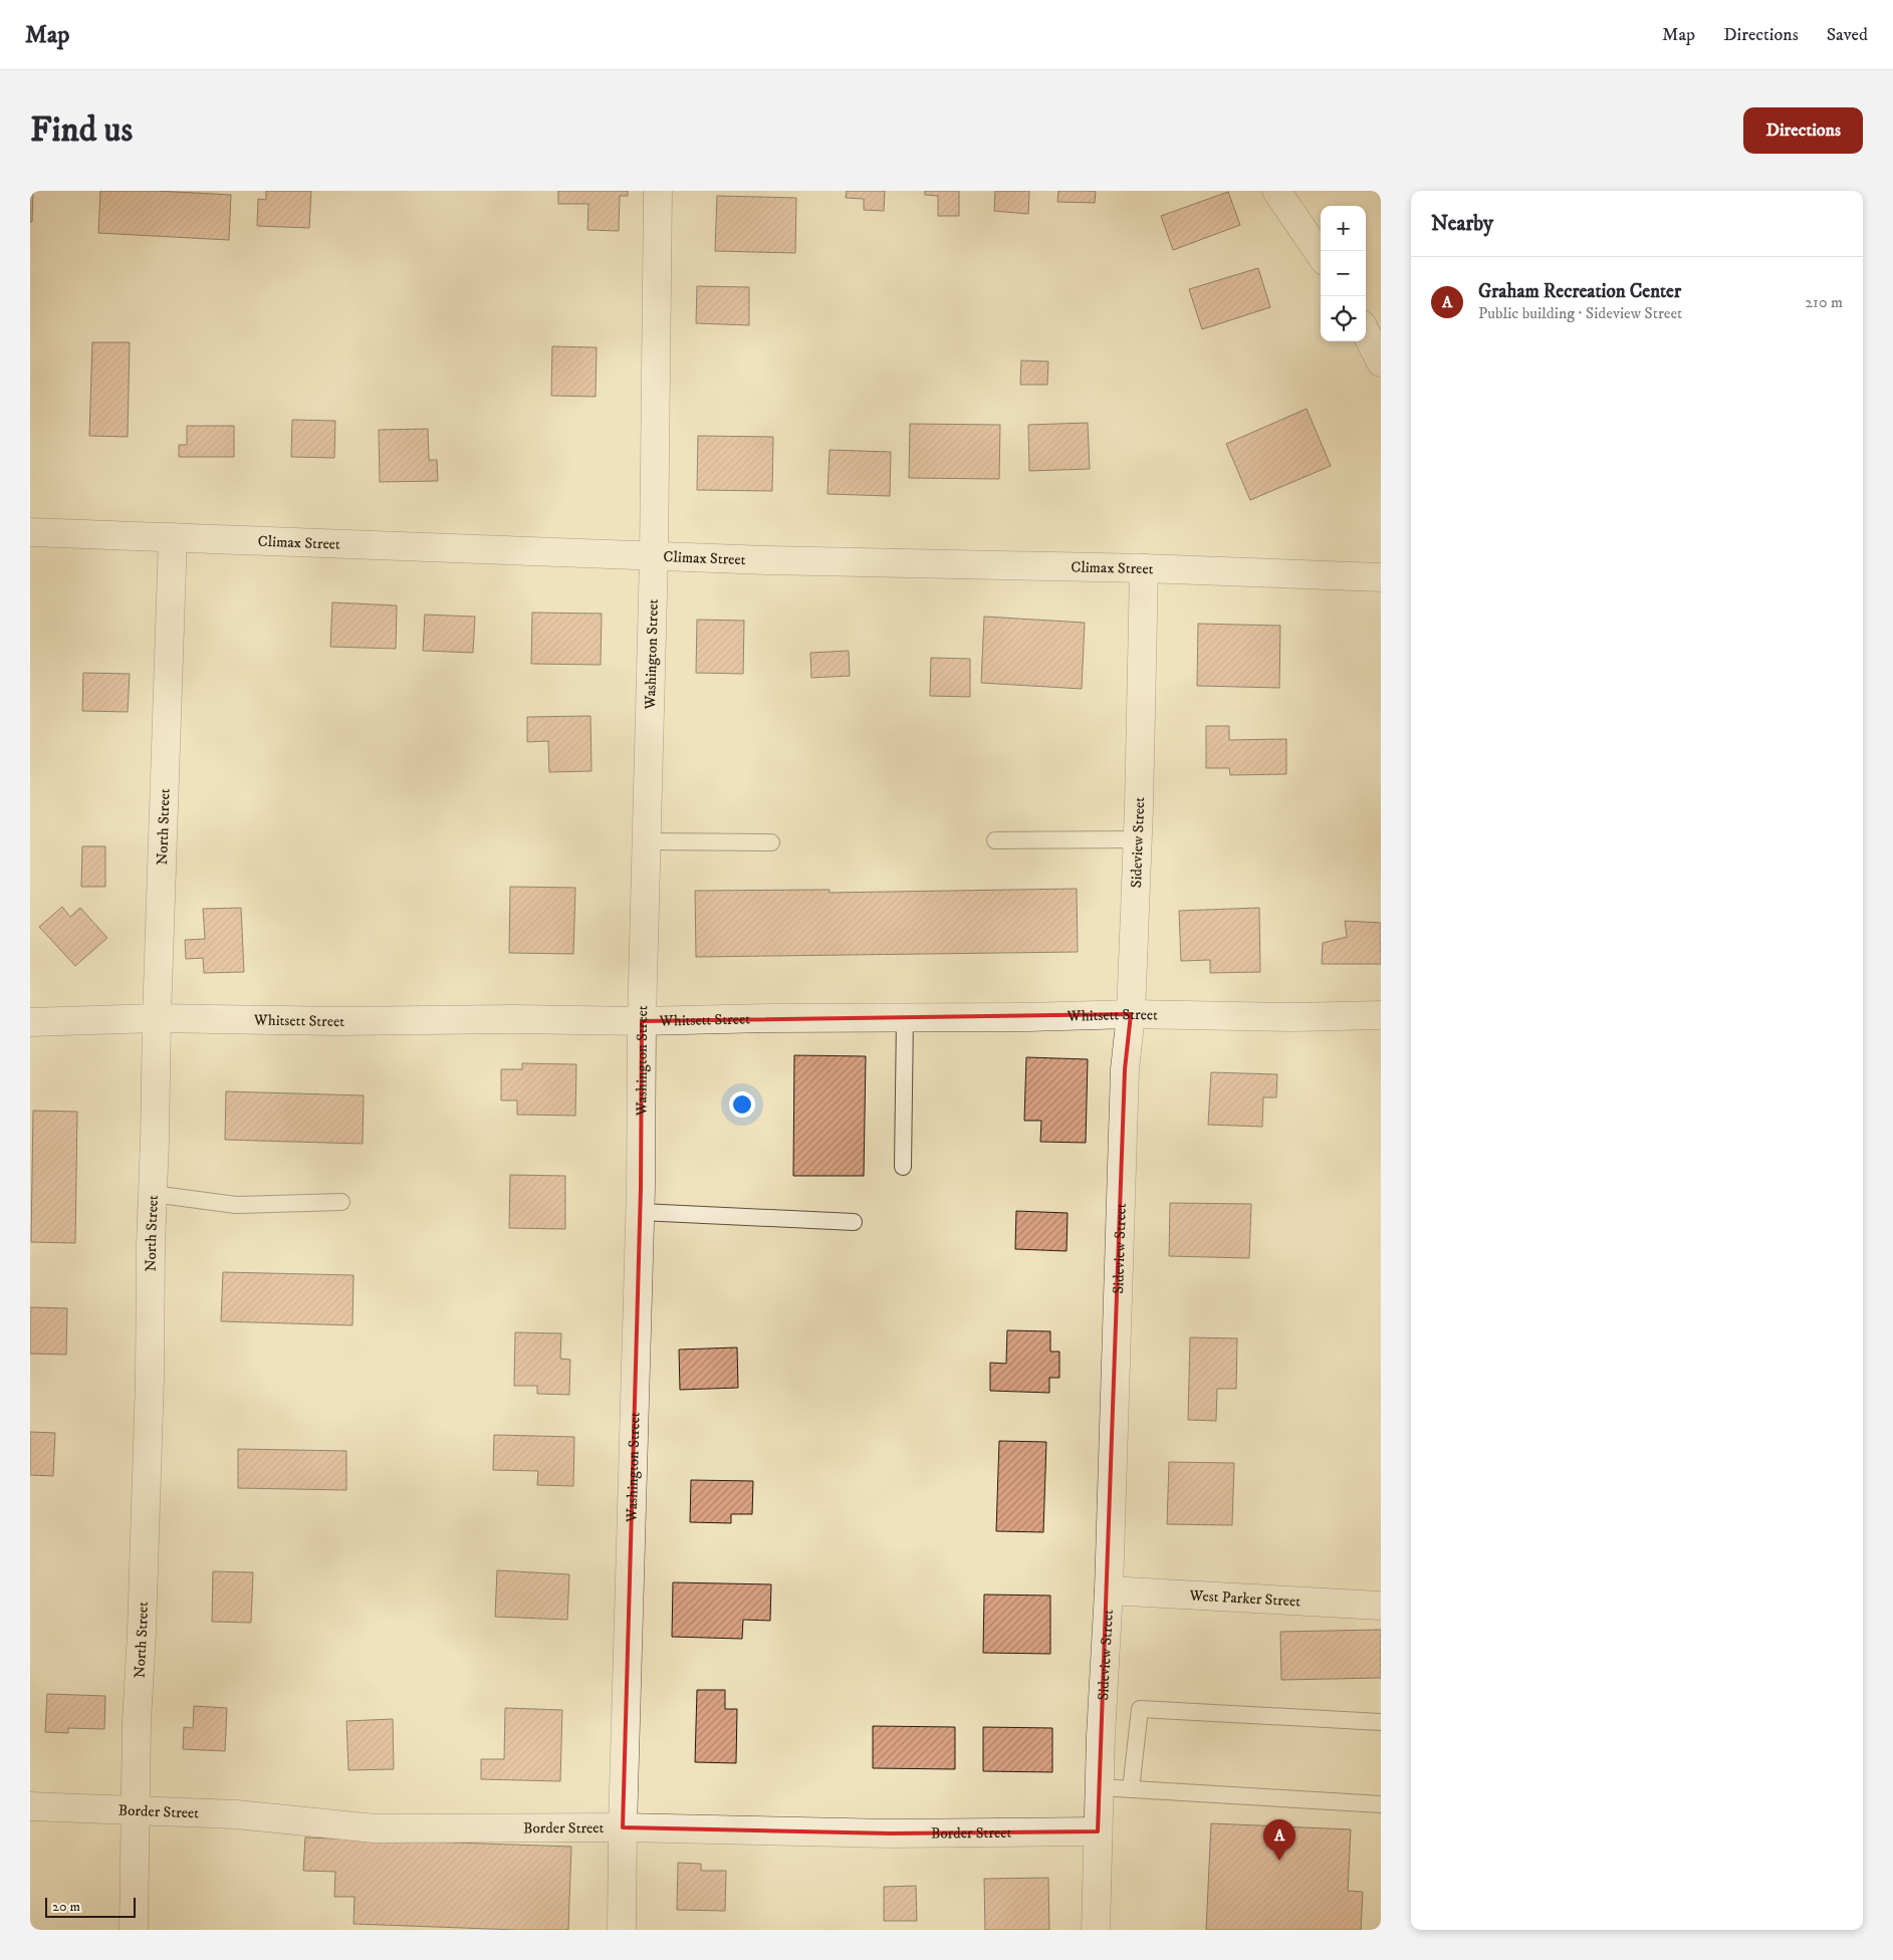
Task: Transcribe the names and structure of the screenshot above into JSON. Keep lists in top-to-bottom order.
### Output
{
  "streets": {
    "street": [
      "Climax Street",
      "Washington Street",
      "North Street",
      "Sideview Street",
      "Whitsett Street",
      "West Parker Street",
      "Border Street"
    ]
  },
  "crossings": [
    ["Climax Street", "Washington Street"],
    ["Climax Street", "North Street"],
    ["Climax Street", "Sideview Street"],
    ["Washington Street", "Whitsett Street"],
    ["Washington Street", "Border Street"],
    ["North Street", "Whitsett Street"],
    ["North Street", "Border Street"],
    ["Sideview Street", "Whitsett Street"],
    ["Sideview Street", "West Parker Street"],
    ["Sideview Street", "Border Street"]
  ],
  "scale_bar": "20 m",
  "page": {
    "header": "Map",
    "nav": ["Map", "Directions", "Saved"],
    "buttons": "Directions",
    "title": "Find us",
    "heading": "Nearby",
    "map_buttons": ["+", "−"],
    "list": [
      {
        "mark": "A",
        "name": "Graham Recreation Center",
        "note": "Public building · Sideview Street",
        "value": "210 m"
      }
    ],
    "pins": "A",
    "scale": "20 m"
  }
}
